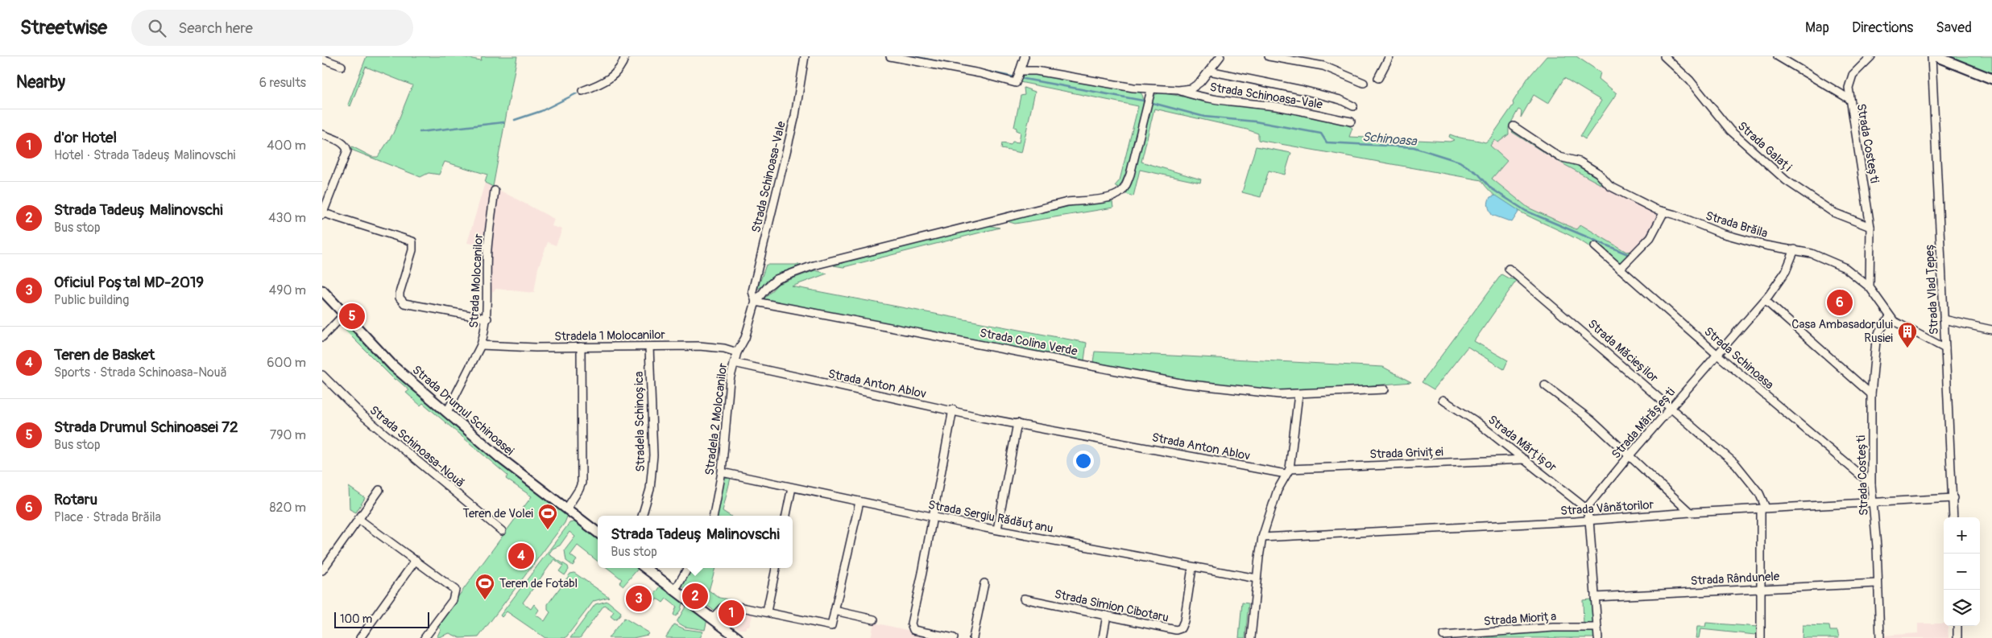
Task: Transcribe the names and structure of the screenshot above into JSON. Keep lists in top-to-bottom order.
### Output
{
  "streets": {
    "street": [
      "Strada Schinoasa-Vale",
      "Strada Costești",
      "Strada Galați",
      "Strada Brăila",
      "Strada Molocanilor",
      "Strada Vlad Țepeș",
      "Stradela 1 Molocanilor",
      "Strada Colina Verde",
      "Strada Măcieșilor",
      "Strada Schinoasa",
      "Strada Anton Ablov",
      "Strada Drumul Schinoasei",
      "Stradela 2 Molocanilor",
      "Stradela Schinoșica",
      "Strada Mărășești",
      "Strada Mărțișor",
      "Strada Schinoasa-Nouă",
      "Strada Griviței",
      "Strada Vânătorilor",
      "Strada Sergiu Rădăuțanu",
      "Strada Rândunele",
      "Strada Simion Cibotaru",
      "Strada Miorița"
    ]
  },
  "crossings": [
    ["Strada Schinoasa-Vale", "Strada Colina Verde"],
    ["Strada Schinoasa-Vale", "Stradela 2 Molocanilor"],
    ["Strada Costești", "Strada Galați"],
    ["Strada Costești", "Strada Brăila"],
    ["Strada Costești", "Strada Schinoasa"],
    ["Strada Costești", "Strada Vânătorilor"],
    ["Strada Costești", "Strada Rândunele"],
    ["Strada Brăila", "Strada Vlad Țepeș"],
    ["Strada Brăila", "Strada Mărășești"],
    ["Strada Molocanilor", "Stradela 1 Molocanilor"],
    ["Strada Molocanilor", "Strada Drumul Schinoasei"],
    ["Strada Vlad Țepeș", "Strada Vânătorilor"],
    ["Stradela 1 Molocanilor", "Stradela 2 Molocanilor"],
    ["Stradela 1 Molocanilor", "Stradela Schinoșica"],
    ["Strada Colina Verde", "Stradela 2 Molocanilor"],
    ["Strada Măcieșilor", "Strada Mărășești"],
    ["Strada Măcieșilor", "Strada Vânătorilor"],
    ["Strada Schinoasa", "Strada Mărășești"],
    ["Strada Anton Ablov", "Stradela 2 Molocanilor"],
    ["Strada Anton Ablov", "Strada Griviței"],
    ["Stradela 2 Molocanilor", "Strada Sergiu Rădăuțanu"],
    ["Strada Mărășești", "Strada Mărțișor"],
    ["Strada Mărțișor", "Strada Griviței"],
    ["Strada Sergiu Rădăuțanu", "Strada Simion Cibotaru"]
  ],
  "water": ["Schinoasa"],
  "places": {
    "building": ["Casa Ambasadorului Rusiei"],
    "sports": ["Teren de Volei", "Teren de Fotabl"]
  },
  "scale_bar": "100 m",
  "page": {
    "header": "Streetwise",
    "search": "Search here",
    "nav": ["Map", "Directions", "Saved"],
    "heading": ["Nearby", "6 results"],
    "list": [
      {
        "mark": "1",
        "name": "d'or Hotel",
        "note": "Hotel · Strada Tadeuș Malinovschi",
        "value": "400 m"
      },
      {
        "mark": "2",
        "name": "Strada Tadeuș Malinovschi",
        "note": "Bus stop",
        "value": "430 m"
      },
      {
        "mark": "3",
        "name": "Oficiul Poștal MD-2019",
        "note": "Public building",
        "value": "490 m"
      },
      {
        "mark": "4",
        "name": "Teren de Basket",
        "note": "Sports · Strada Schinoasa-Nouă",
        "value": "600 m"
      },
      {
        "mark": "5",
        "name": "Strada Drumul Schinoasei 72",
        "note": "Bus stop",
        "value": "790 m"
      },
      {
        "mark": "6",
        "name": "Rotaru",
        "note": "Place · Strada Brăila",
        "value": "820 m"
      }
    ],
    "pins": [
      "6",
      "5",
      "4",
      "2",
      "3",
      "1"
    ],
    "popup": ["Strada Tadeuș Malinovschi", "Bus stop"],
    "map_buttons": ["+", "−"],
    "scale": "100 m"
  }
}
